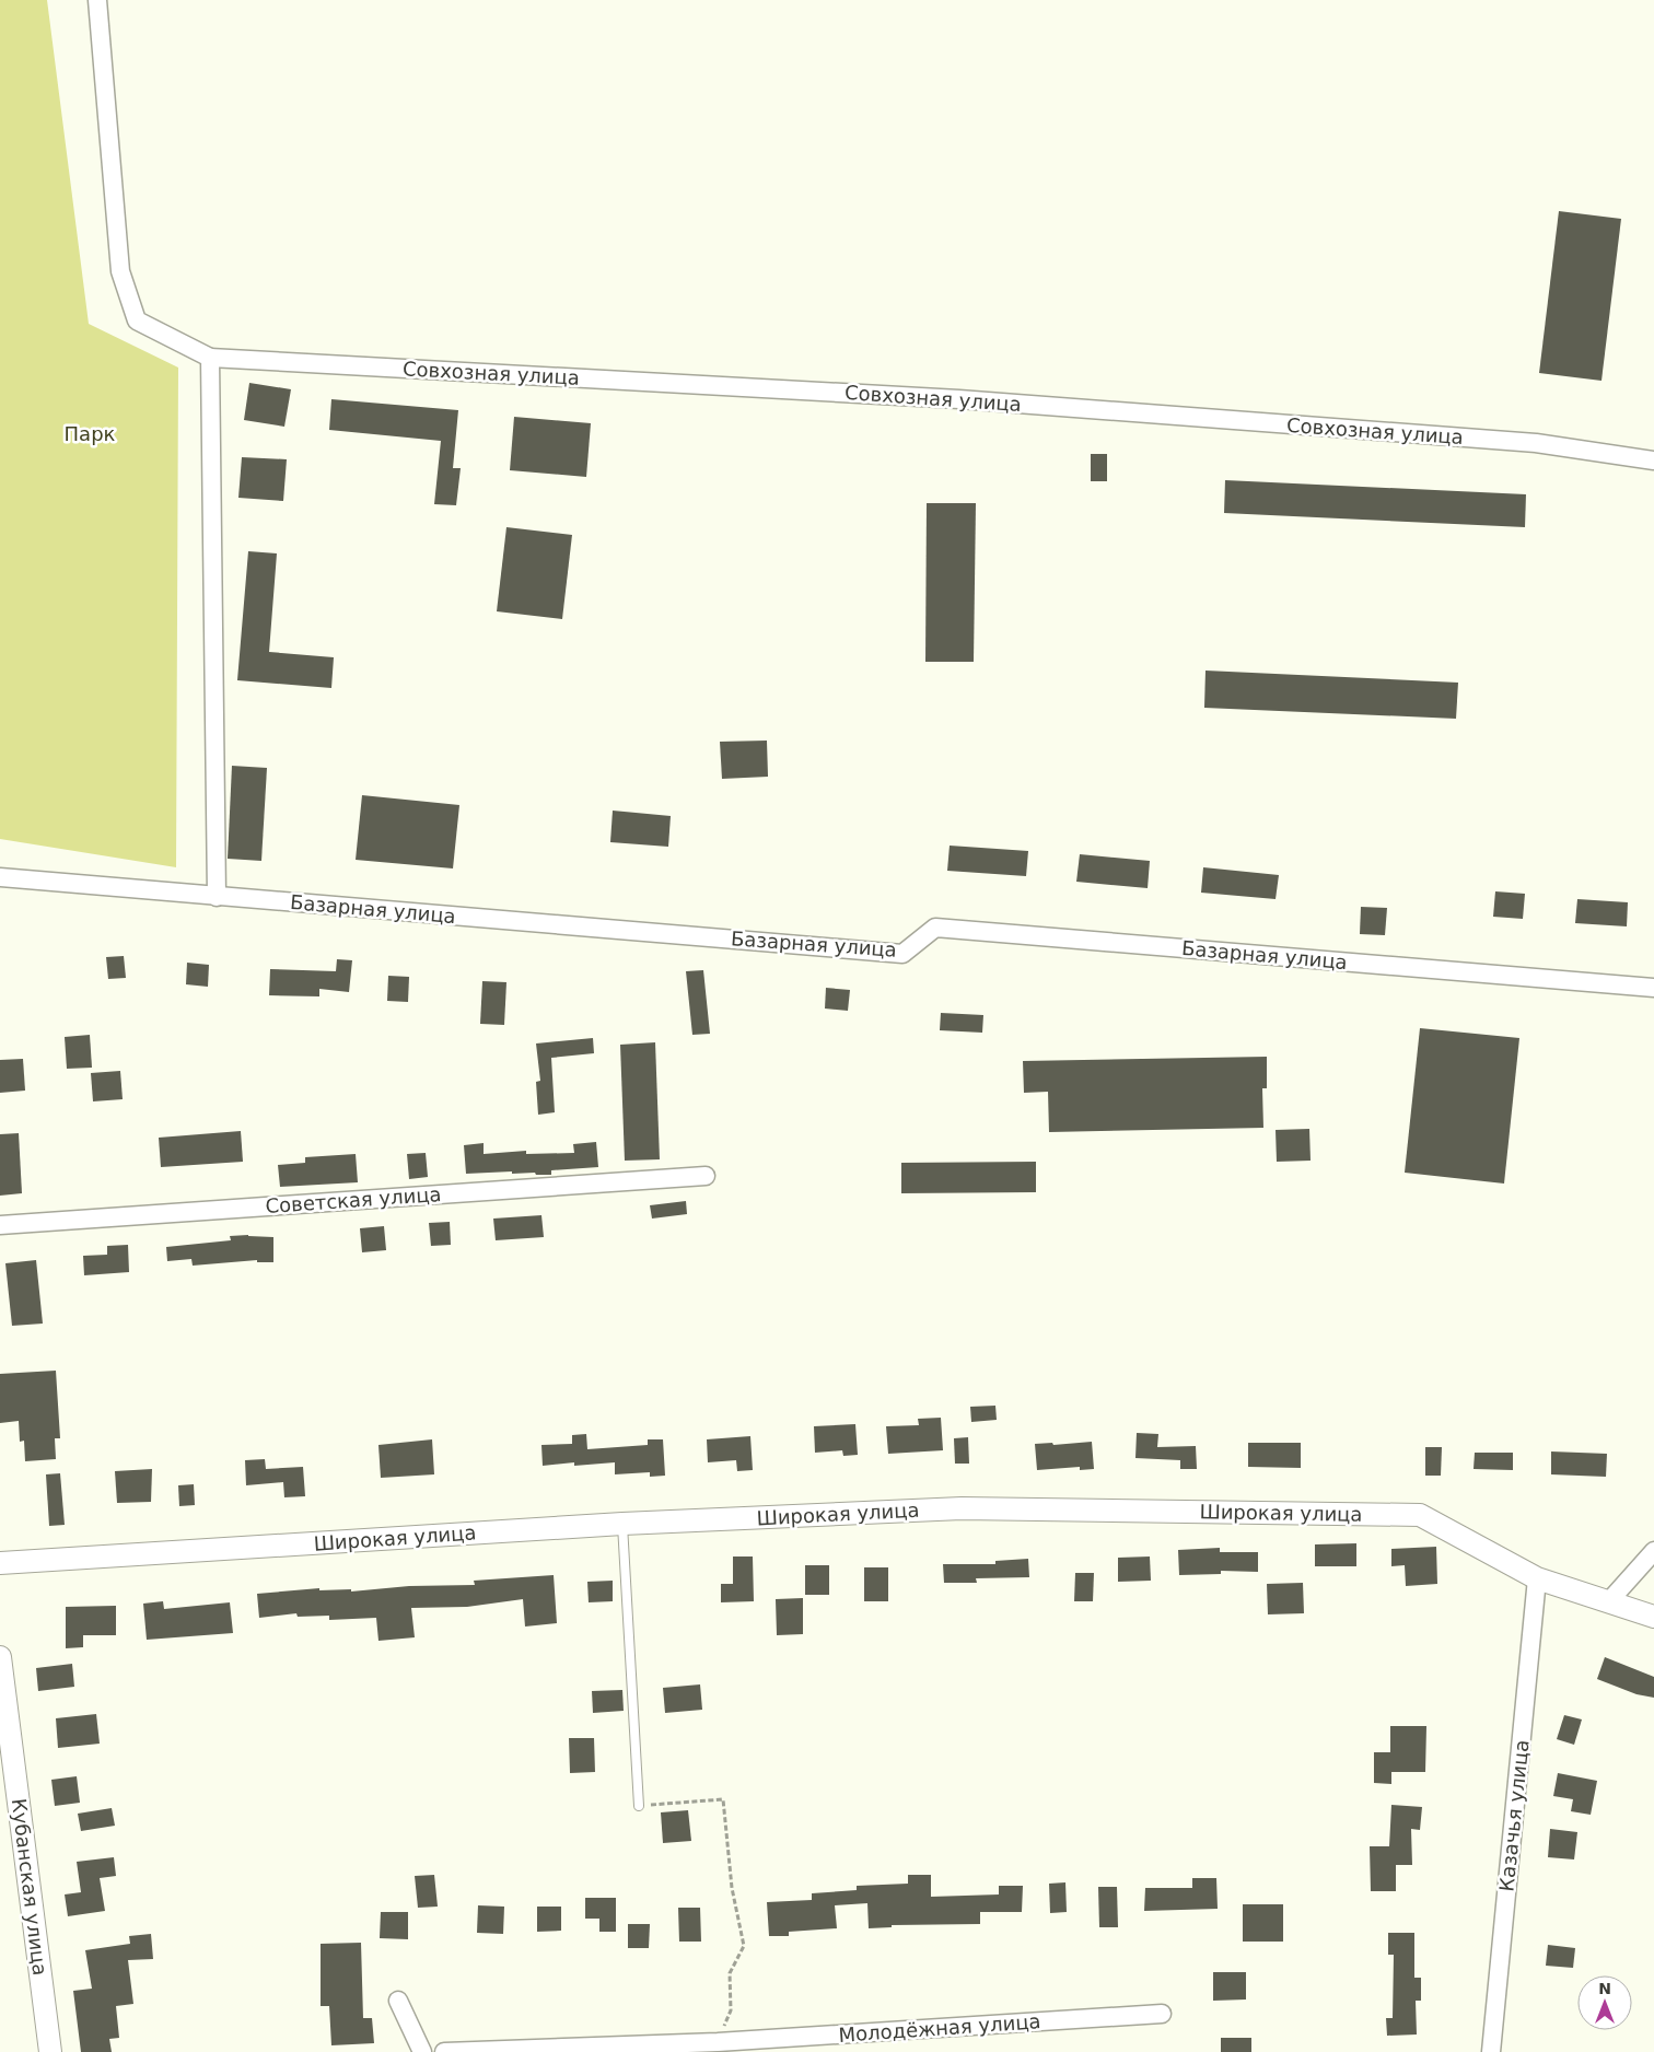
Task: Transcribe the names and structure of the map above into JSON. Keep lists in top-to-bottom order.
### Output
{
  "streets": {
    "street": [
      "Совхозная улица",
      "Базарная улица",
      "Советская улица",
      "Широкая улица",
      "Казачья улица",
      "Кубанская улица",
      "Молодёжная улица"
    ]
  },
  "crossings": [
    ["Широкая улица", "Казачья улица"]
  ],
  "parks": ["Парк"],
  "north": "top"
}
